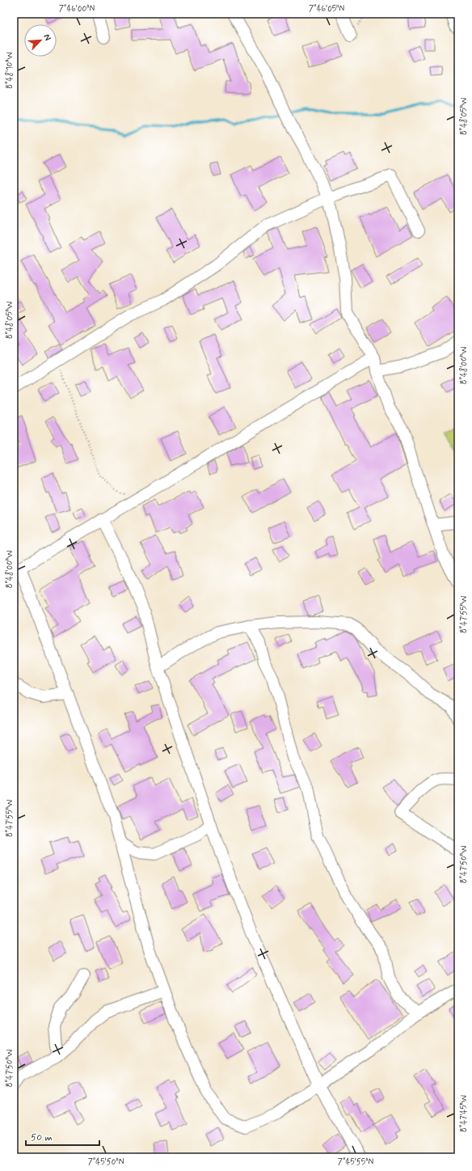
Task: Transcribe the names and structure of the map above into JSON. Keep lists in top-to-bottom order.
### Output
{
  "scale_bar": "50 m",
  "north": "top right",
  "coordinates": [
    "7°46'00\"N",
    "7°46'05\"N",
    "8°48'10\"W",
    "8°48'05\"W",
    "8°48'00\"W",
    "8°47'55\"W",
    "8°47'50\"W",
    "8°47'45\"W",
    "7°45'50\"N",
    "7°45'55\"N"
  ]
}
